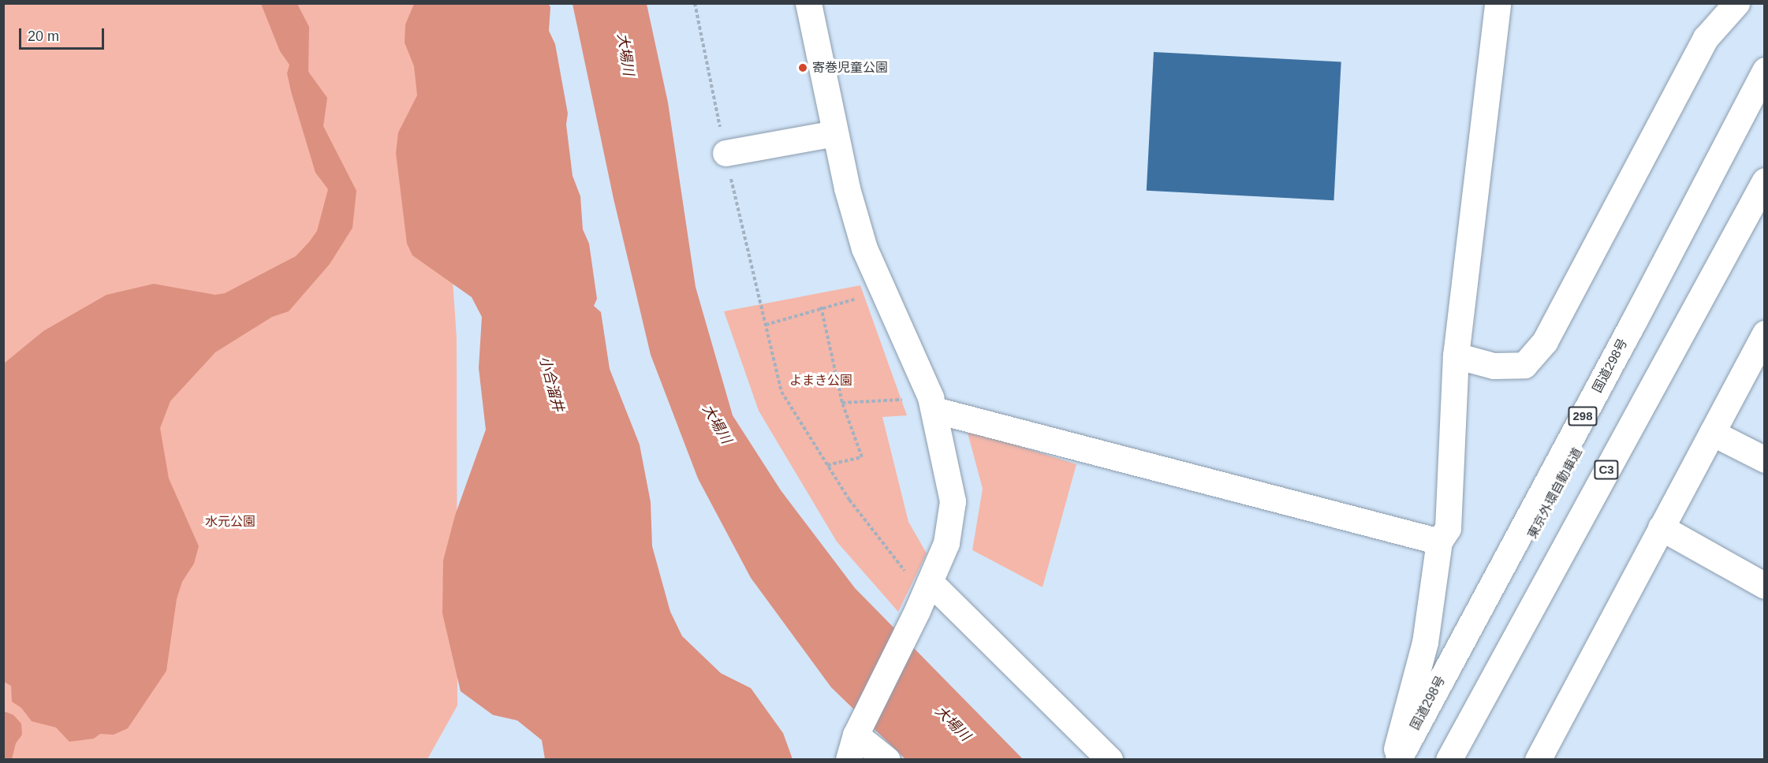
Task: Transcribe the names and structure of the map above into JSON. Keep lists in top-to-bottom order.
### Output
{
  "streets": {
    "main road": [
      "国道298号",
      "298",
      "C3",
      "東京外環自動車道"
    ]
  },
  "water": ["大場川", "小合溜井"],
  "parks": ["よまき公園", "水元公園"],
  "places": ["寄巻児童公園"],
  "scale_bar": "20 m"
}
